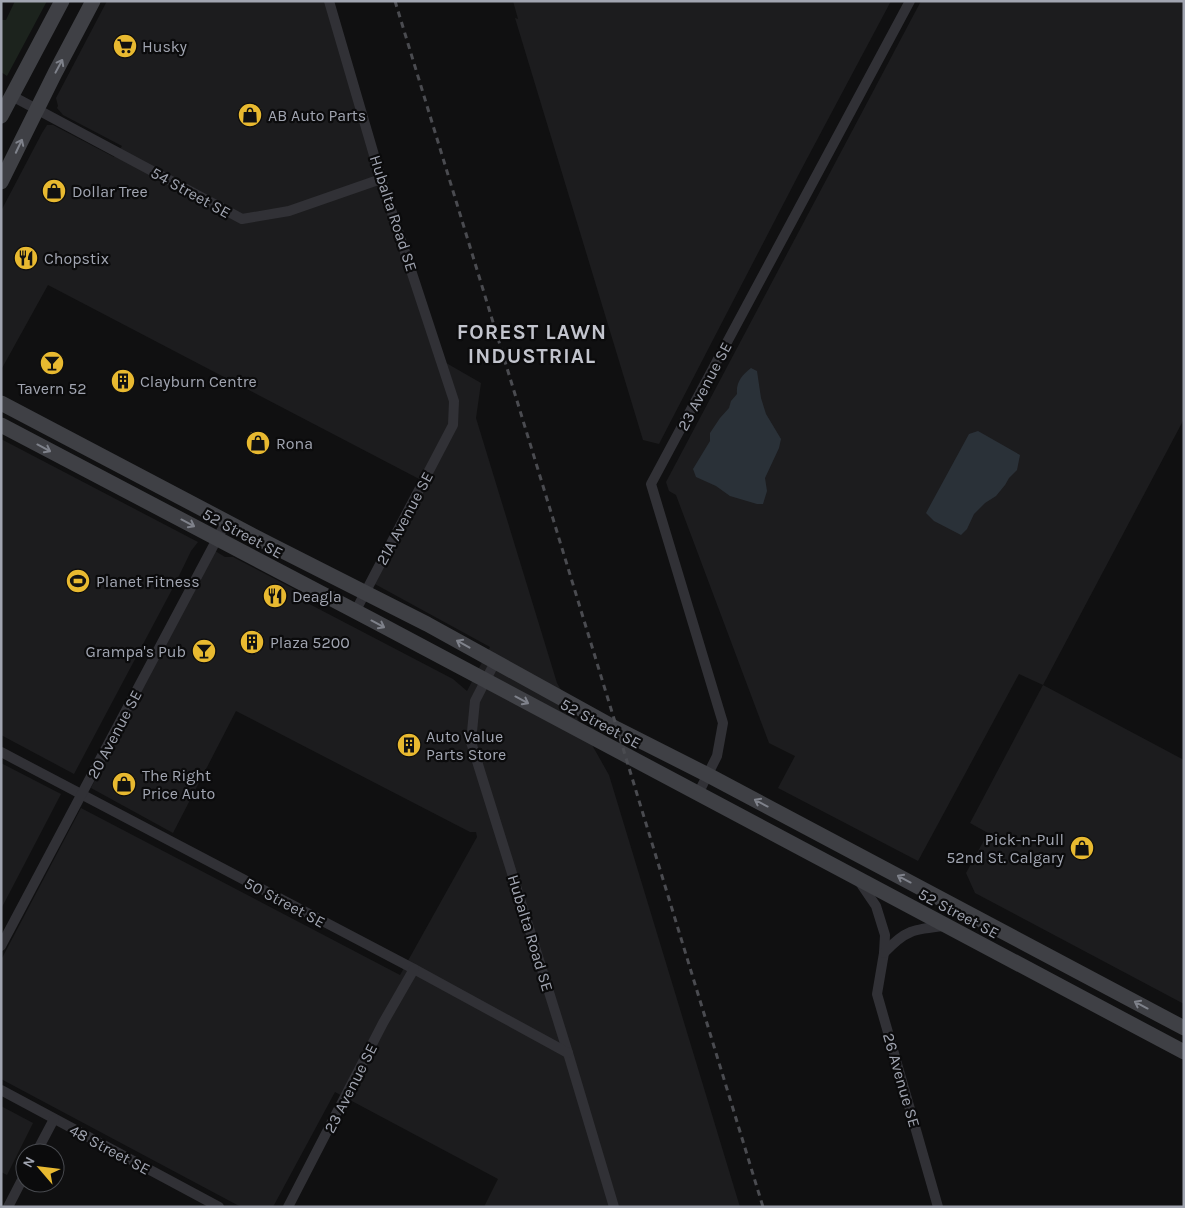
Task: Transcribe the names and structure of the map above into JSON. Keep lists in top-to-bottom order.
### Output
{
  "streets": {
    "main road": ["52 Street SE"],
    "street": [
      "54 Street SE",
      "Hubalta Road SE",
      "23 Avenue SE",
      "21A Avenue SE",
      "20 Avenue SE",
      "50 Street SE",
      "26 Avenue SE",
      "48 Street SE"
    ]
  },
  "crossings": [
    ["54 Street SE", "Hubalta Road SE"],
    ["Hubalta Road SE", "21A Avenue SE"],
    ["Hubalta Road SE", "52 Street SE"],
    ["Hubalta Road SE", "50 Street SE"],
    ["23 Avenue SE", "52 Street SE"],
    ["23 Avenue SE", "50 Street SE"],
    ["21A Avenue SE", "52 Street SE"],
    ["52 Street SE", "20 Avenue SE"],
    ["52 Street SE", "26 Avenue SE"],
    ["20 Avenue SE", "50 Street SE"]
  ],
  "districts": ["FOREST LAWN INDUSTRIAL"],
  "places": {
    "supermarket": ["Husky"],
    "shop": [
      "AB Auto Parts",
      "Dollar Tree",
      "Rona",
      "The Right Price Auto",
      "Pick-n-Pull 52nd St. Calgary"
    ],
    "restaurant": ["Chopstix", "Deagla"],
    "bar": ["Tavern 52", "Grampa's Pub"],
    "building": ["Clayburn Centre", "Plaza 5200", "Auto Value Parts Store"],
    "sports": ["Planet Fitness"]
  },
  "north": "top left"
}
